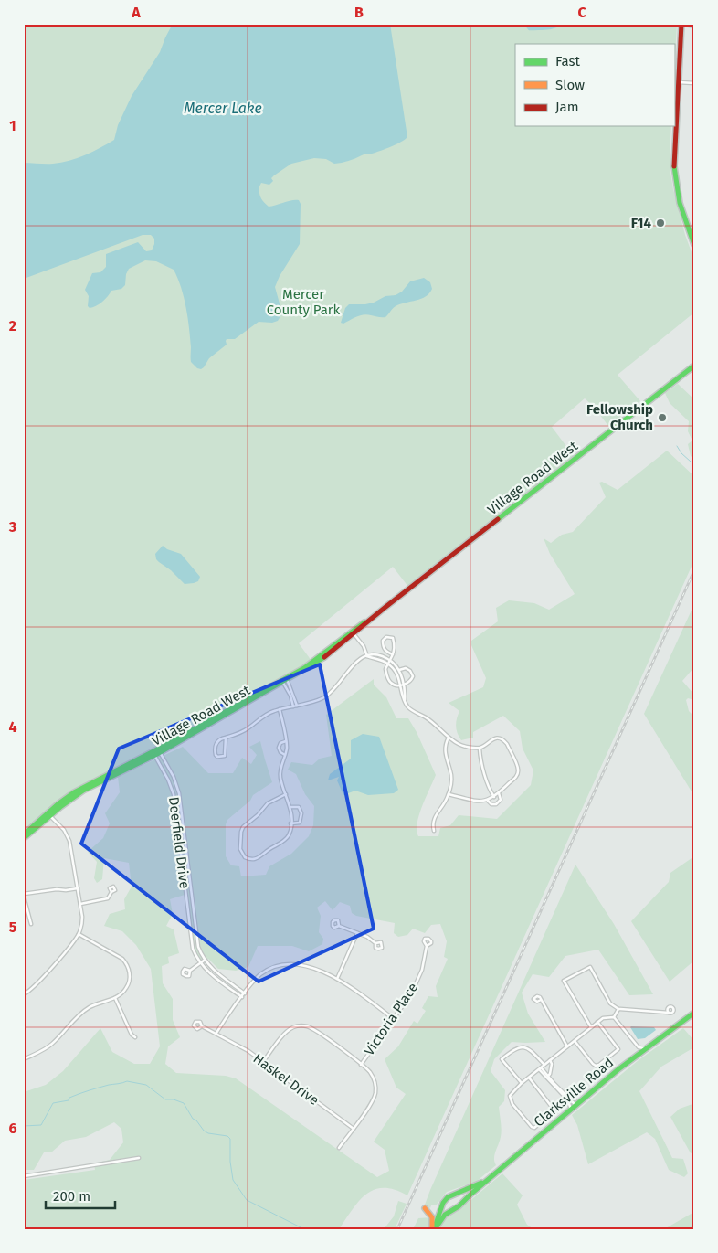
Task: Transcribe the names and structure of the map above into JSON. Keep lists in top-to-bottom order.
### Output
{
  "streets": {
    "main road": ["Village Road West", "Clarksville Road"],
    "street": ["Deerfield Drive", "Victoria Place", "Haskel Drive"]
  },
  "crossings": [
    ["Village Road West", "Deerfield Drive"]
  ],
  "water": ["Mercer Lake"],
  "parks": ["Mercer County Park"],
  "places": ["F14", "Fellowship Church"],
  "legend": ["Fast", "Slow", "Jam"],
  "scale_bar": "200 m",
  "grid": {
    "columns": ["A", "B", "C"],
    "rows": [
      "1",
      "2",
      "3",
      "4",
      "5",
      "6"
    ]
  }
}
